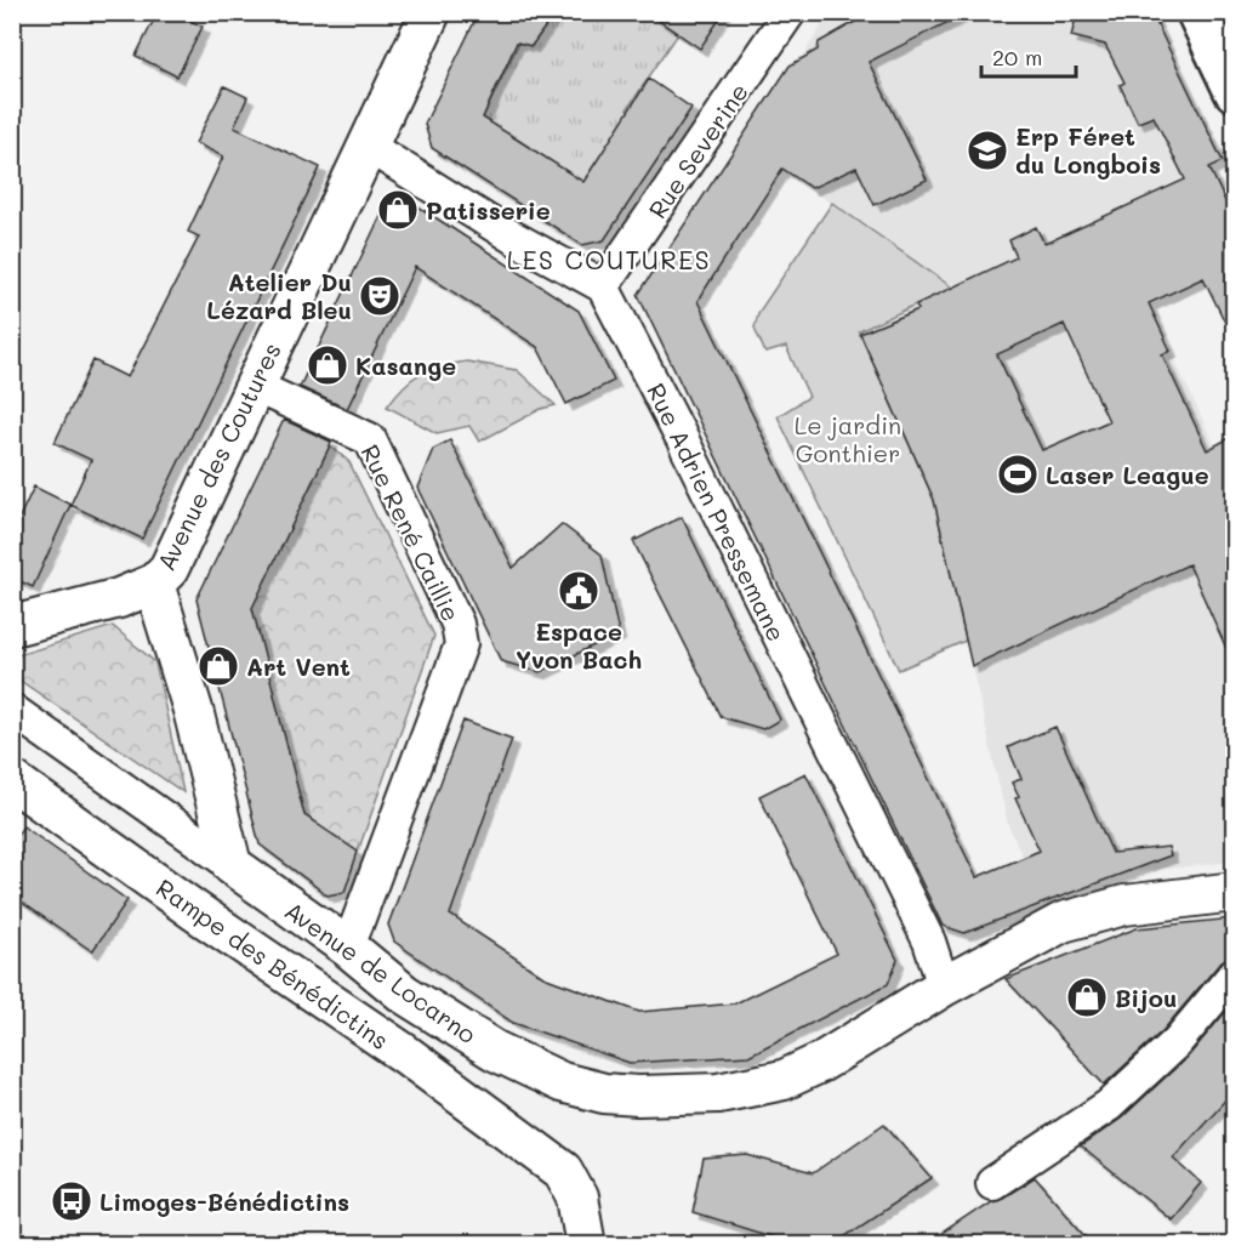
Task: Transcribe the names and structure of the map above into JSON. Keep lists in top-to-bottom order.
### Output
{
  "streets": {
    "street": [
      "Rue Severine",
      "Avenue des Coutures",
      "Rue Adrien Pressemane",
      "Rue René Caillie",
      "Rampe des Bénédictins",
      "Avenue de Locarno"
    ]
  },
  "crossings": [
    ["Rue Severine", "Rue Adrien Pressemane"],
    ["Avenue des Coutures", "Rue René Caillie"],
    ["Avenue des Coutures", "Avenue de Locarno"],
    ["Rue Adrien Pressemane", "Avenue de Locarno"],
    ["Rue René Caillie", "Avenue de Locarno"]
  ],
  "districts": ["LES COUTURES"],
  "parks": ["Le jardin Gonthier"],
  "places": {
    "school or university": ["Erp Féret du Longbois"],
    "shop": [
      "Patisserie",
      "Kasange",
      "Art Vent",
      "Bijou"
    ],
    "theatre": ["Atelier Du Lézard Bleu"],
    "sports": ["Laser League"],
    "public building": ["Espace Yvon Bach"],
    "bus stop": ["Limoges-Bénédictins"]
  },
  "scale_bar": "20 m"
}
